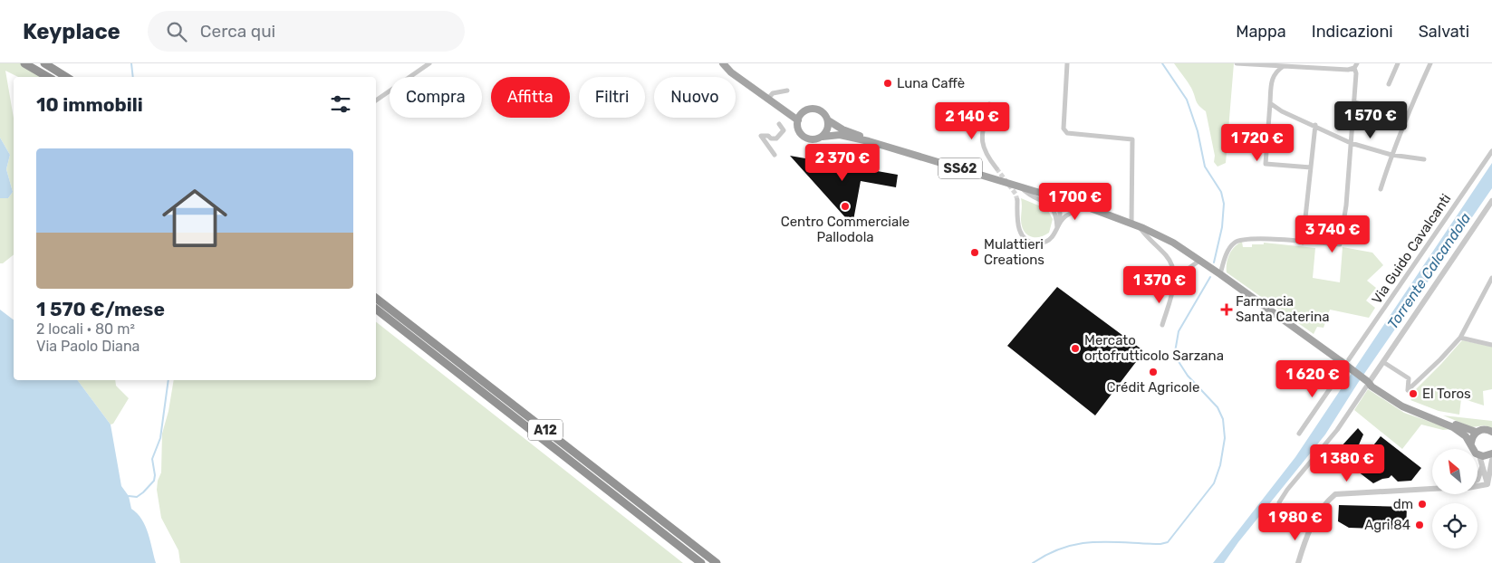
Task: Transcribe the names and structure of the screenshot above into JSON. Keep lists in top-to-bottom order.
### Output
{
  "streets": {
    "highway": ["A12"],
    "main road": ["SS62"],
    "street": ["Via Guido Cavalcanti"]
  },
  "water": ["Torrente Calcandola"],
  "places": {
    "other": [
      "Luna Caffè",
      "Centro Commerciale Pallodola",
      "Mulattieri Creations",
      "Mercato ortofrutticolo Sarzana",
      "Crédit Agricole",
      "El Toros",
      "dm",
      "Agri 84"
    ],
    "health": ["Farmacia Santa Caterina"]
  },
  "north": "top left",
  "page": {
    "header": "Keyplace",
    "search": "Cerca qui",
    "nav": ["Mappa", "Indicazioni", "Salvati"],
    "chip": [
      "Compra",
      "Affitta",
      "Filtri",
      "Nuovo"
    ],
    "heading": "10 immobili",
    "price": [
      "1 570 €",
      "2 140 €",
      "1 720 €",
      "2 370 €",
      "1 700 €",
      "3 740 €",
      "1 370 €",
      "1 620 €",
      "1 380 €",
      "1 980 €"
    ],
    "list": [
      {
        "name": "1 570 €/mese",
        "note": "2 locali · 80 m² · Via Paolo Diana"
      }
    ]
  }
}
